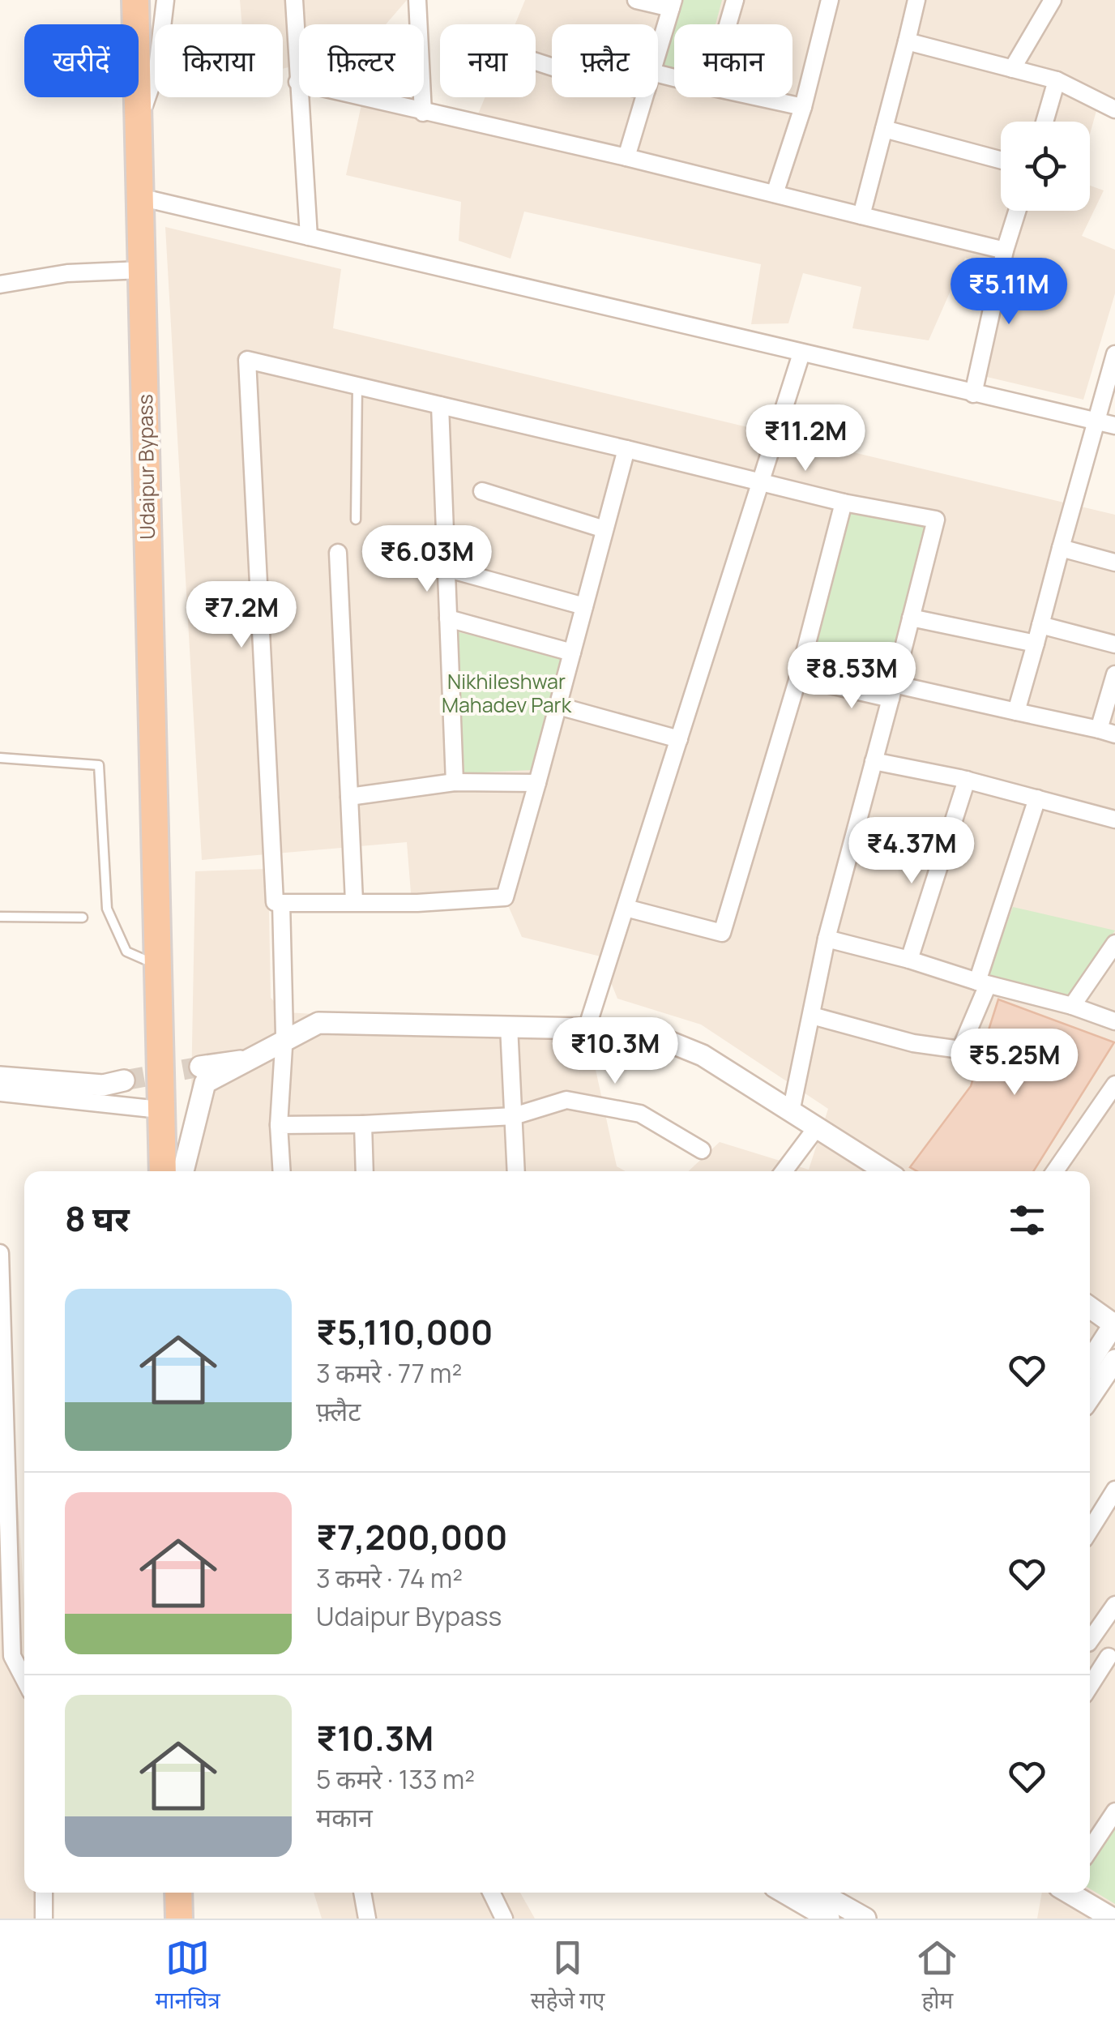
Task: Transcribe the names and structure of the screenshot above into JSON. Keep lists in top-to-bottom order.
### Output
{
  "streets": {
    "highway": ["Udaipur Bypass"]
  },
  "parks": ["Nikhileshwar Mahadev Park"],
  "page": {
    "chip": [
      "खरीदें",
      "किराया",
      "फ़िल्टर",
      "नया",
      "फ़्लैट",
      "मकान"
    ],
    "price": [
      "₹5.11M",
      "₹11.2M",
      "₹6.03M",
      "₹7.2M",
      "₹8.53M",
      "₹4.37M",
      "₹10.3M",
      "₹5.25M"
    ],
    "heading": "8 घर",
    "list": [
      {
        "name": "₹5,110,000",
        "note": "3 कमरे · 77 m² · फ़्लैट"
      },
      {
        "name": "₹7,200,000",
        "note": "3 कमरे · 74 m² · Udaipur Bypass"
      },
      {
        "name": "₹10.3M",
        "note": "5 कमरे · 133 m² · मकान"
      }
    ],
    "tabs": ["मानचित्र", "सहेजे गए", "होम"]
  }
}
